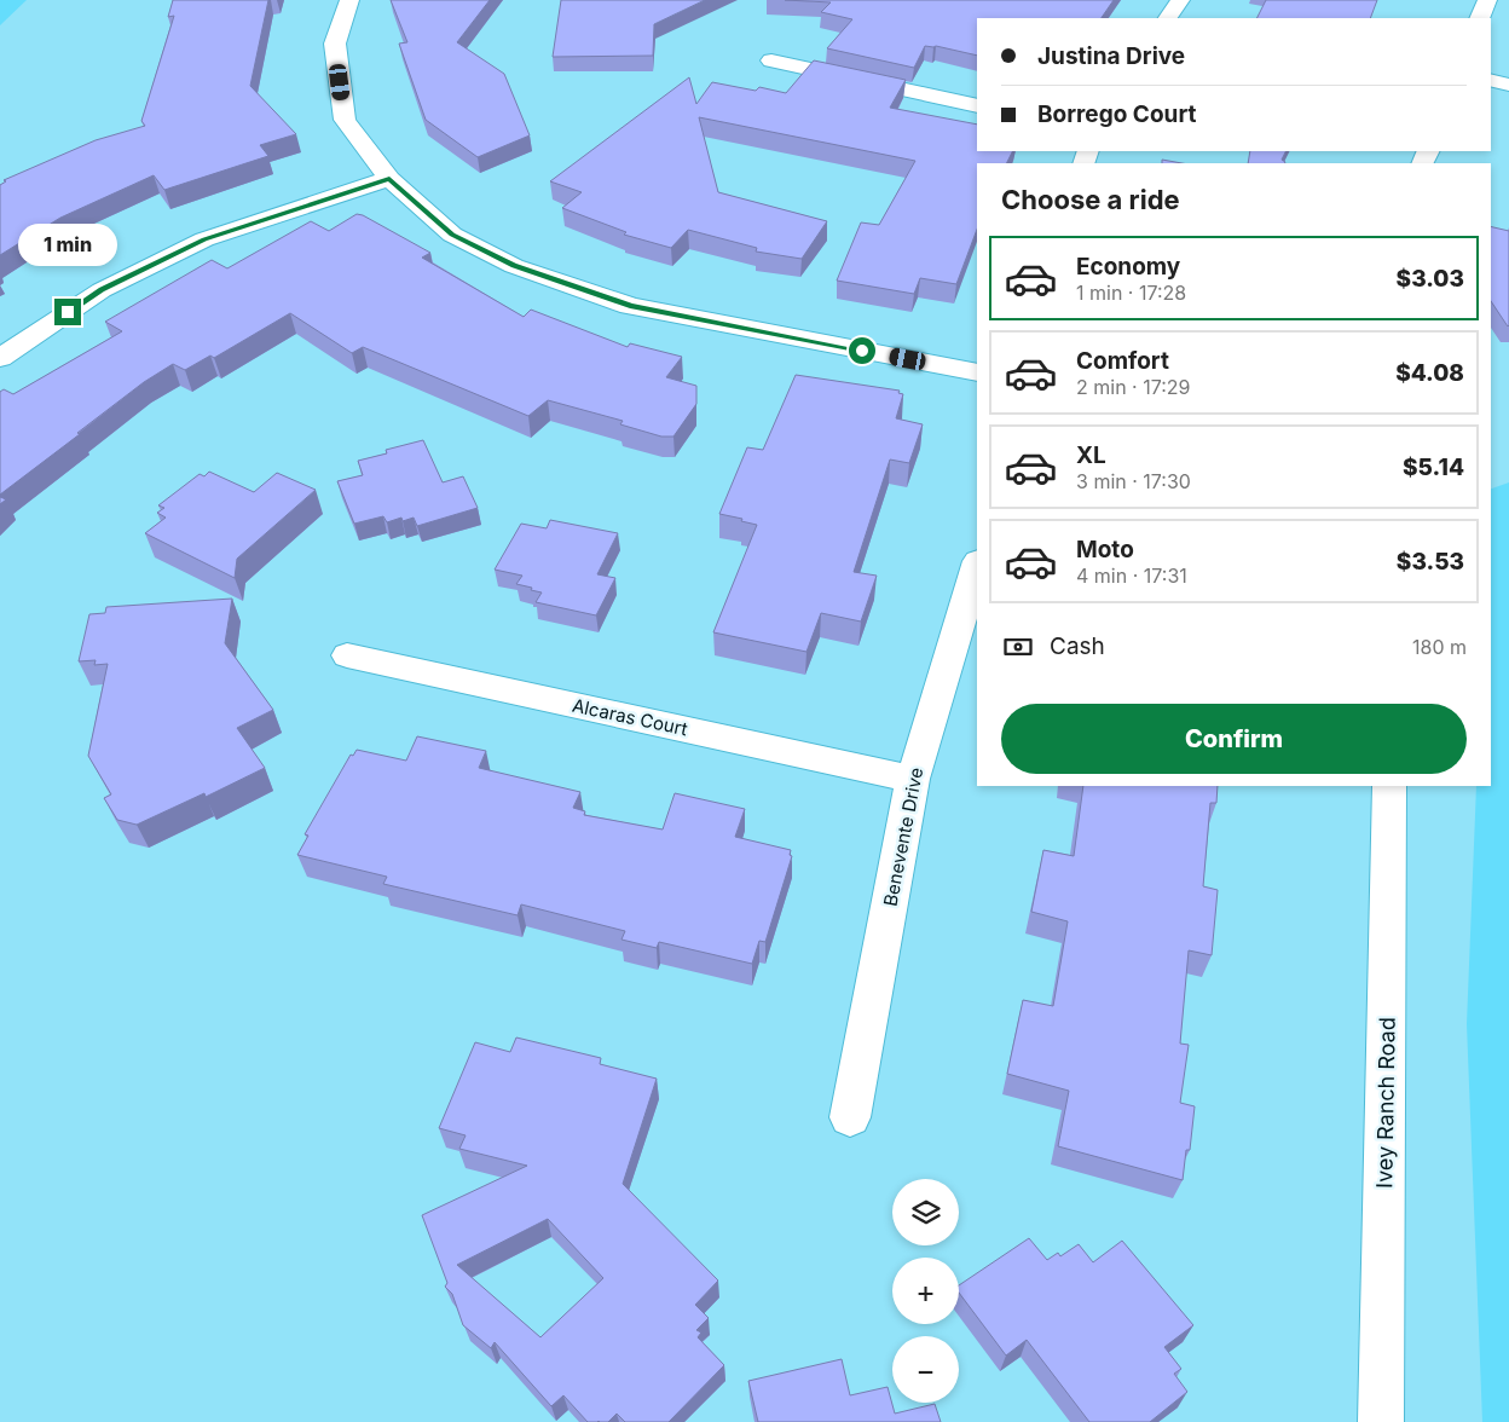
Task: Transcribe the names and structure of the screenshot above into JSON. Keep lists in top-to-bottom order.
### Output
{
  "streets": {
    "street": ["Alcaras Court", "Benevente Drive", "Ivey Ranch Road"]
  },
  "crossings": [
    ["Alcaras Court", "Benevente Drive"]
  ],
  "page": {
    "banner": ["Justina Drive", "Borrego Court"],
    "heading": "Choose a ride",
    "bubble": "1 min",
    "list": [
      {
        "name": "Economy",
        "note": "1 min · 17:28",
        "value": "$3.03"
      },
      {
        "name": "Comfort",
        "note": "2 min · 17:29",
        "value": "$4.08"
      },
      {
        "name": "XL",
        "note": "3 min · 17:30",
        "value": "$5.14"
      },
      {
        "name": "Moto",
        "note": "4 min · 17:31",
        "value": "$3.53"
      }
    ],
    "pay": ["Cash", "180 m"],
    "buttons": "Confirm",
    "map_buttons": ["+", "−"]
  }
}
